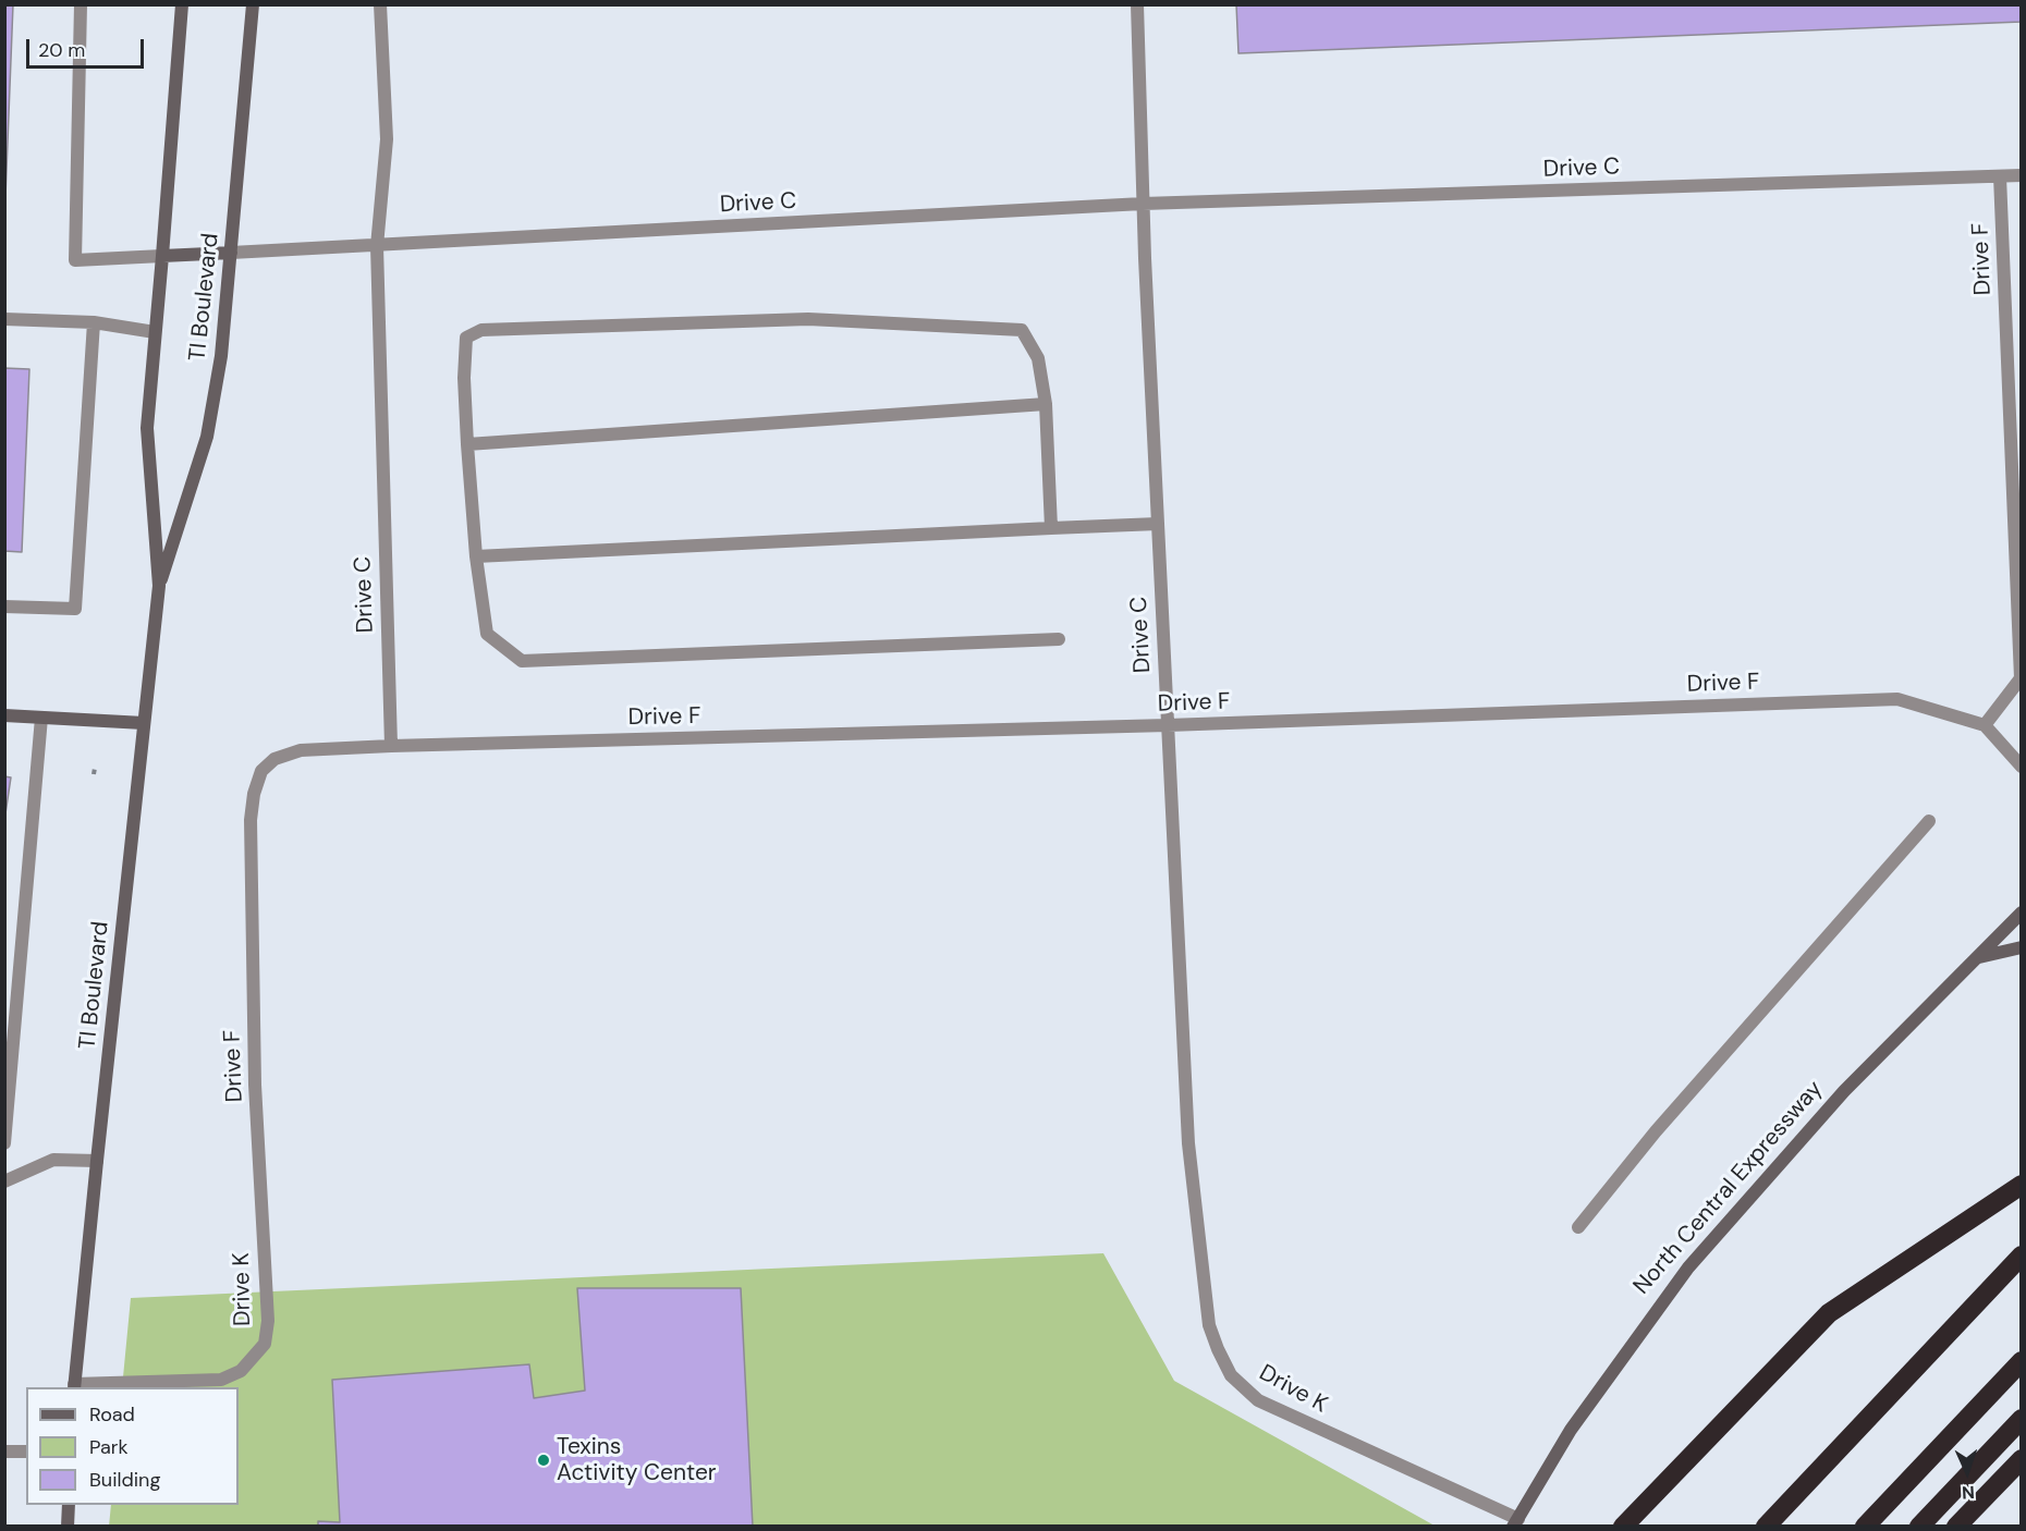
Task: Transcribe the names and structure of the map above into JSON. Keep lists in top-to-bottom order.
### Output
{
  "streets": {
    "street": ["TI Boulevard", "North Central Expressway"],
    "lane": ["Drive C", "Drive F", "Drive K"]
  },
  "crossings": [
    ["Drive C", "Drive F"],
    ["Drive C", "TI Boulevard"],
    ["Drive C", "Drive K"],
    ["Drive F", "Drive K"],
    ["TI Boulevard", "Drive K"],
    ["North Central Expressway", "Drive K"]
  ],
  "places": ["Texins Activity Center"],
  "legend": ["Road", "Park", "Building"],
  "scale_bar": "20 m",
  "north": "bottom"
}
